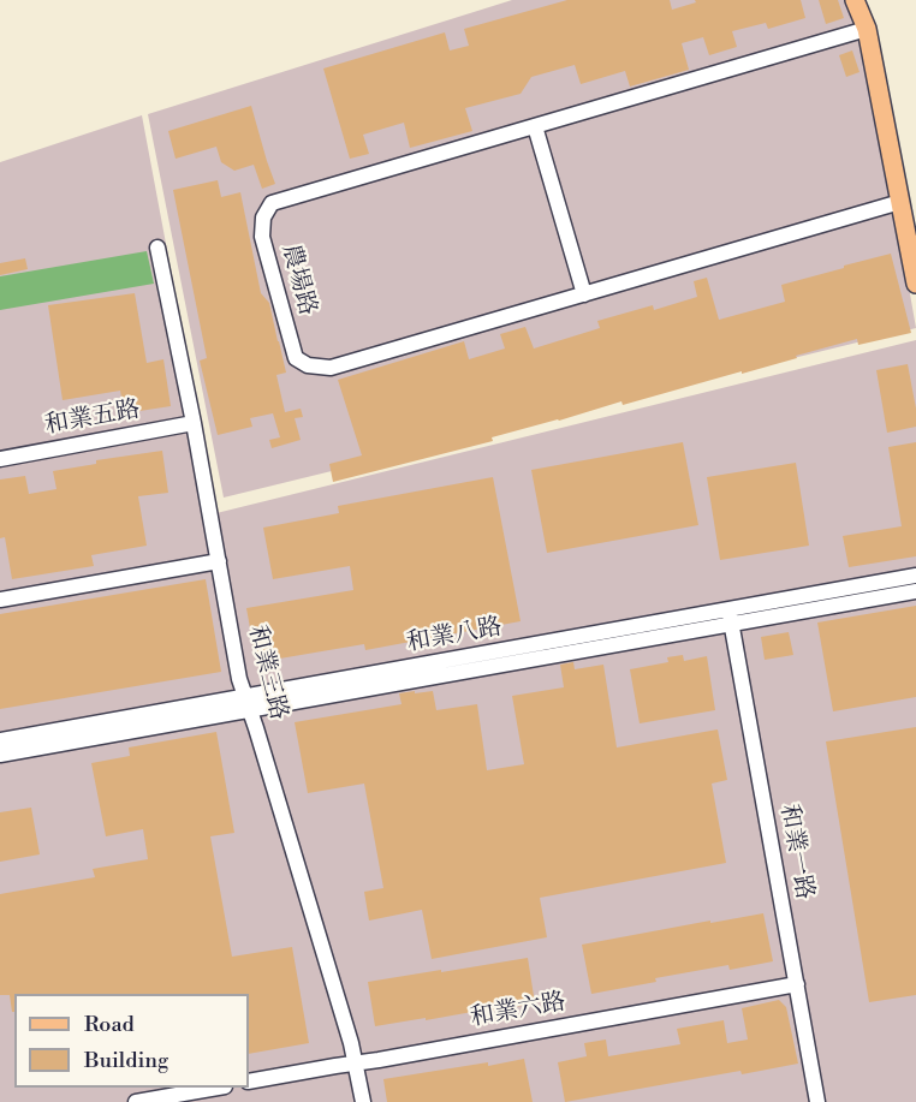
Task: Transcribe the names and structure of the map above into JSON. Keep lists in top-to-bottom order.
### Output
{
  "streets": {
    "street": [
      "農場路",
      "和業五路",
      "和業八路",
      "和業三路",
      "和業一路",
      "和業六路"
    ]
  },
  "crossings": [
    ["和業五路", "和業三路"],
    ["和業八路", "和業三路"],
    ["和業八路", "和業一路"],
    ["和業三路", "和業六路"],
    ["和業一路", "和業六路"]
  ],
  "legend": ["Road", "Building"]
}
